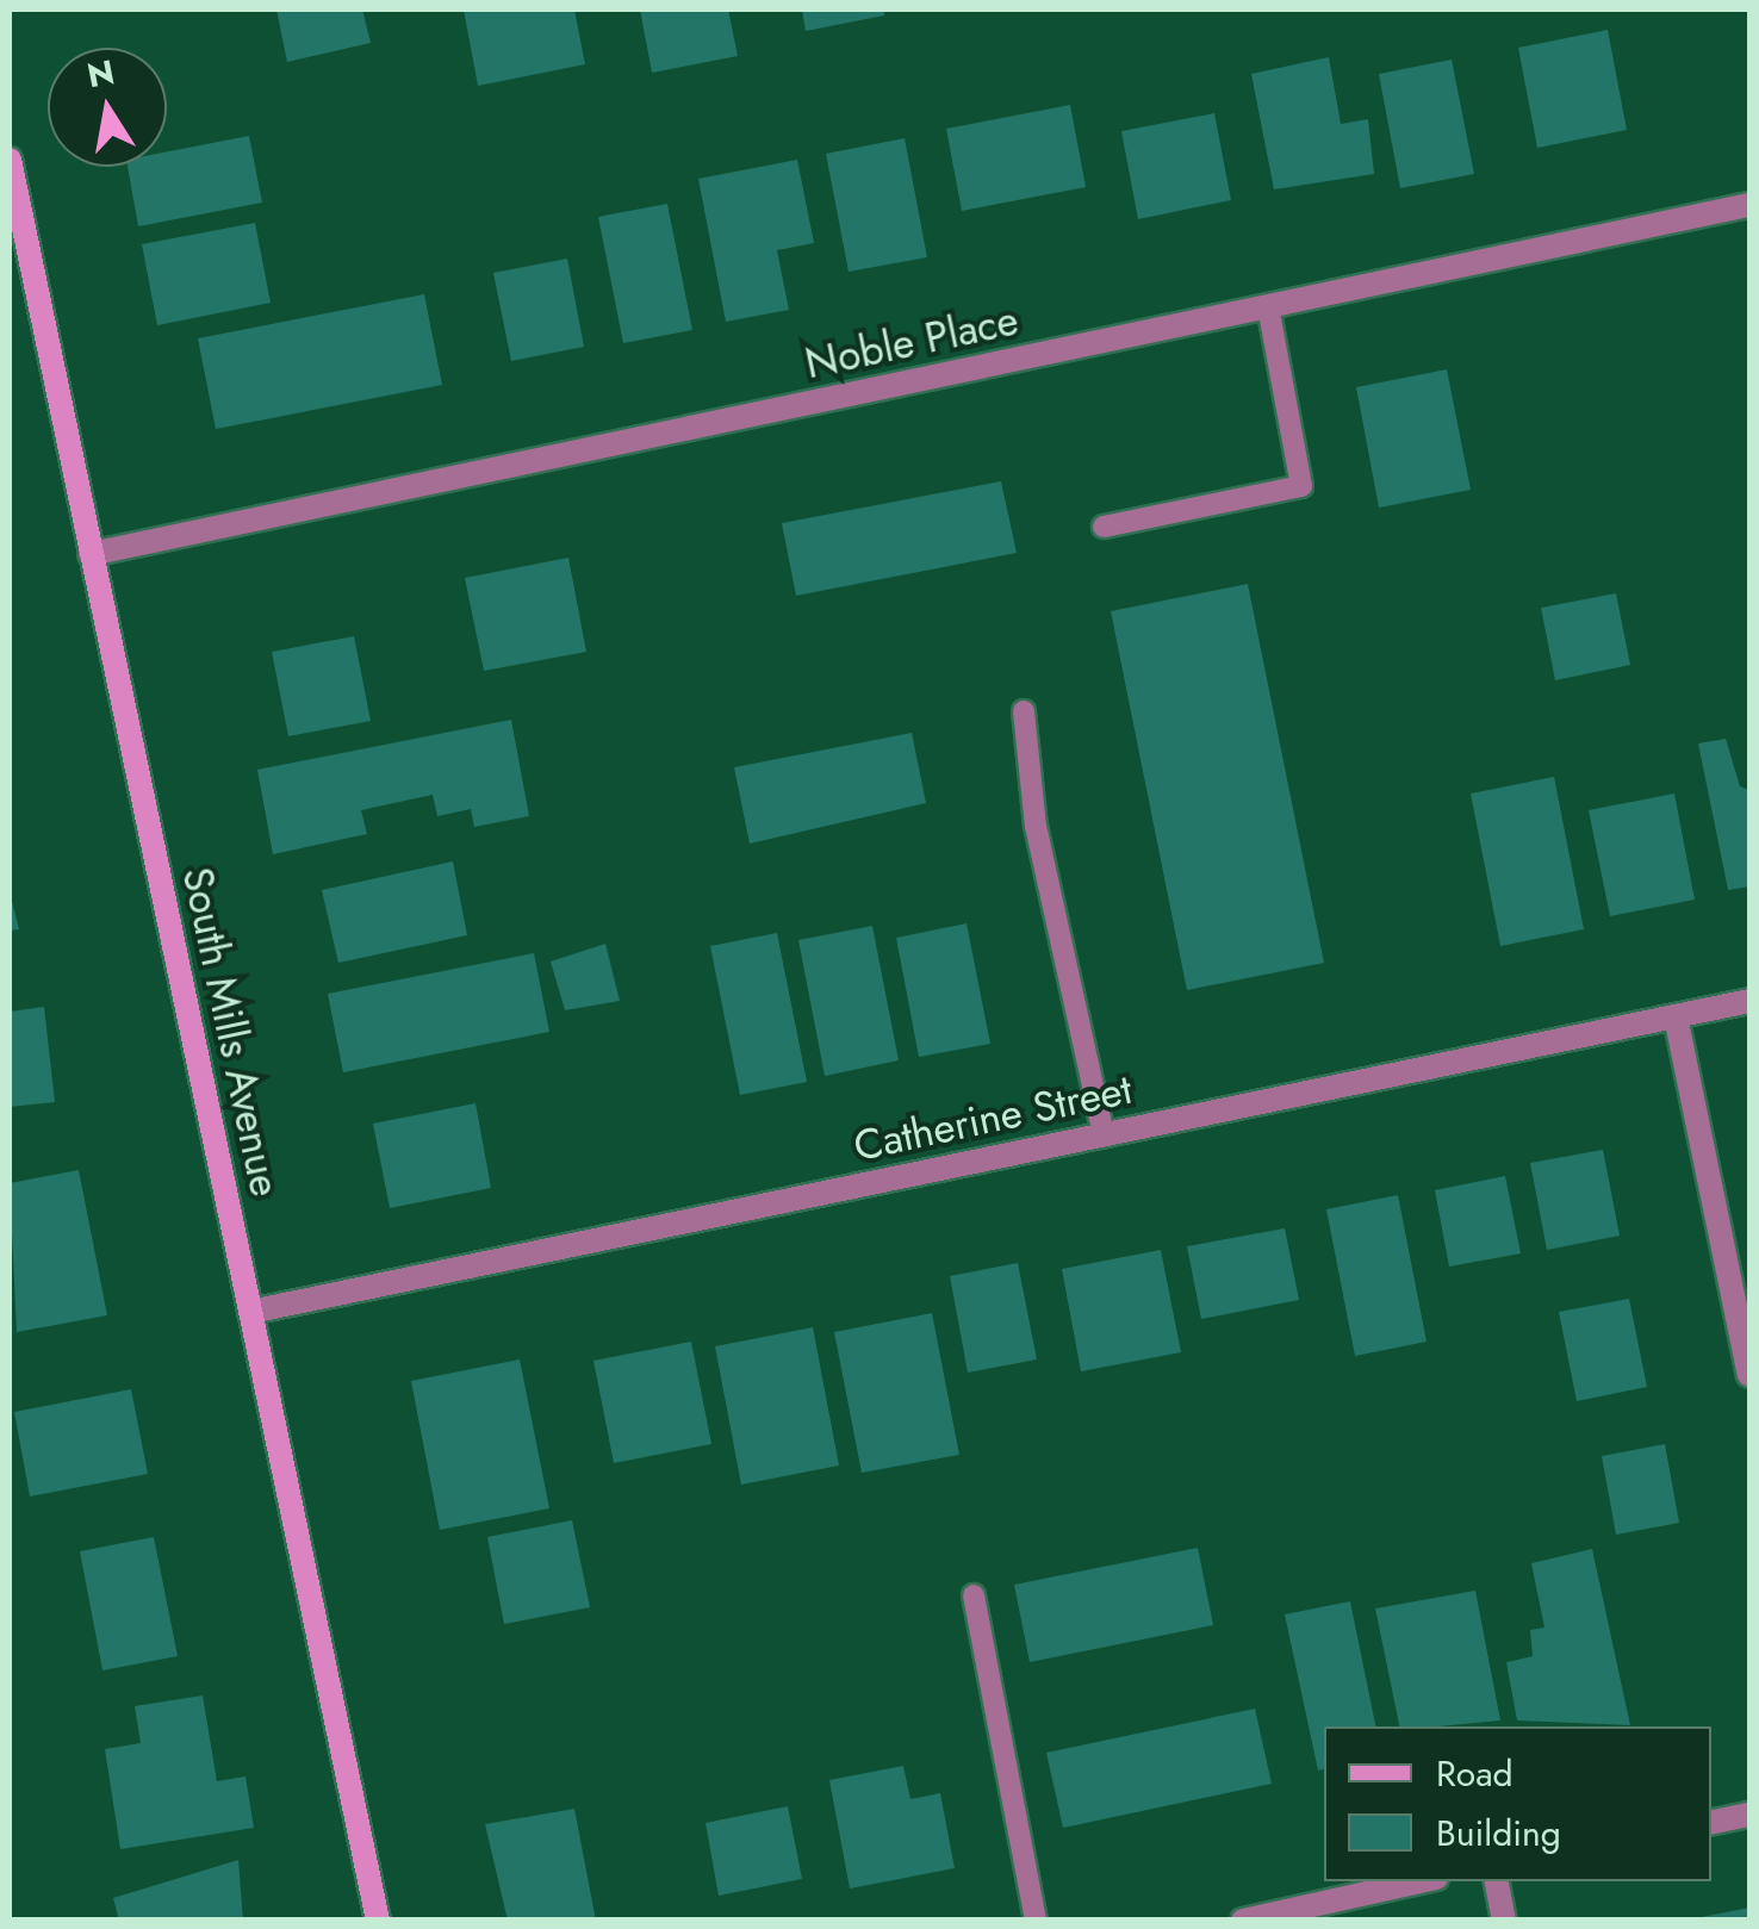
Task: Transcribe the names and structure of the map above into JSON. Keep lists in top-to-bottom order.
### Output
{
  "streets": {
    "street": ["Noble Place", "South Mills Avenue", "Catherine Street"]
  },
  "crossings": [
    ["Noble Place", "South Mills Avenue"],
    ["South Mills Avenue", "Catherine Street"]
  ],
  "legend": ["Road", "Building"],
  "north": "top"
}
